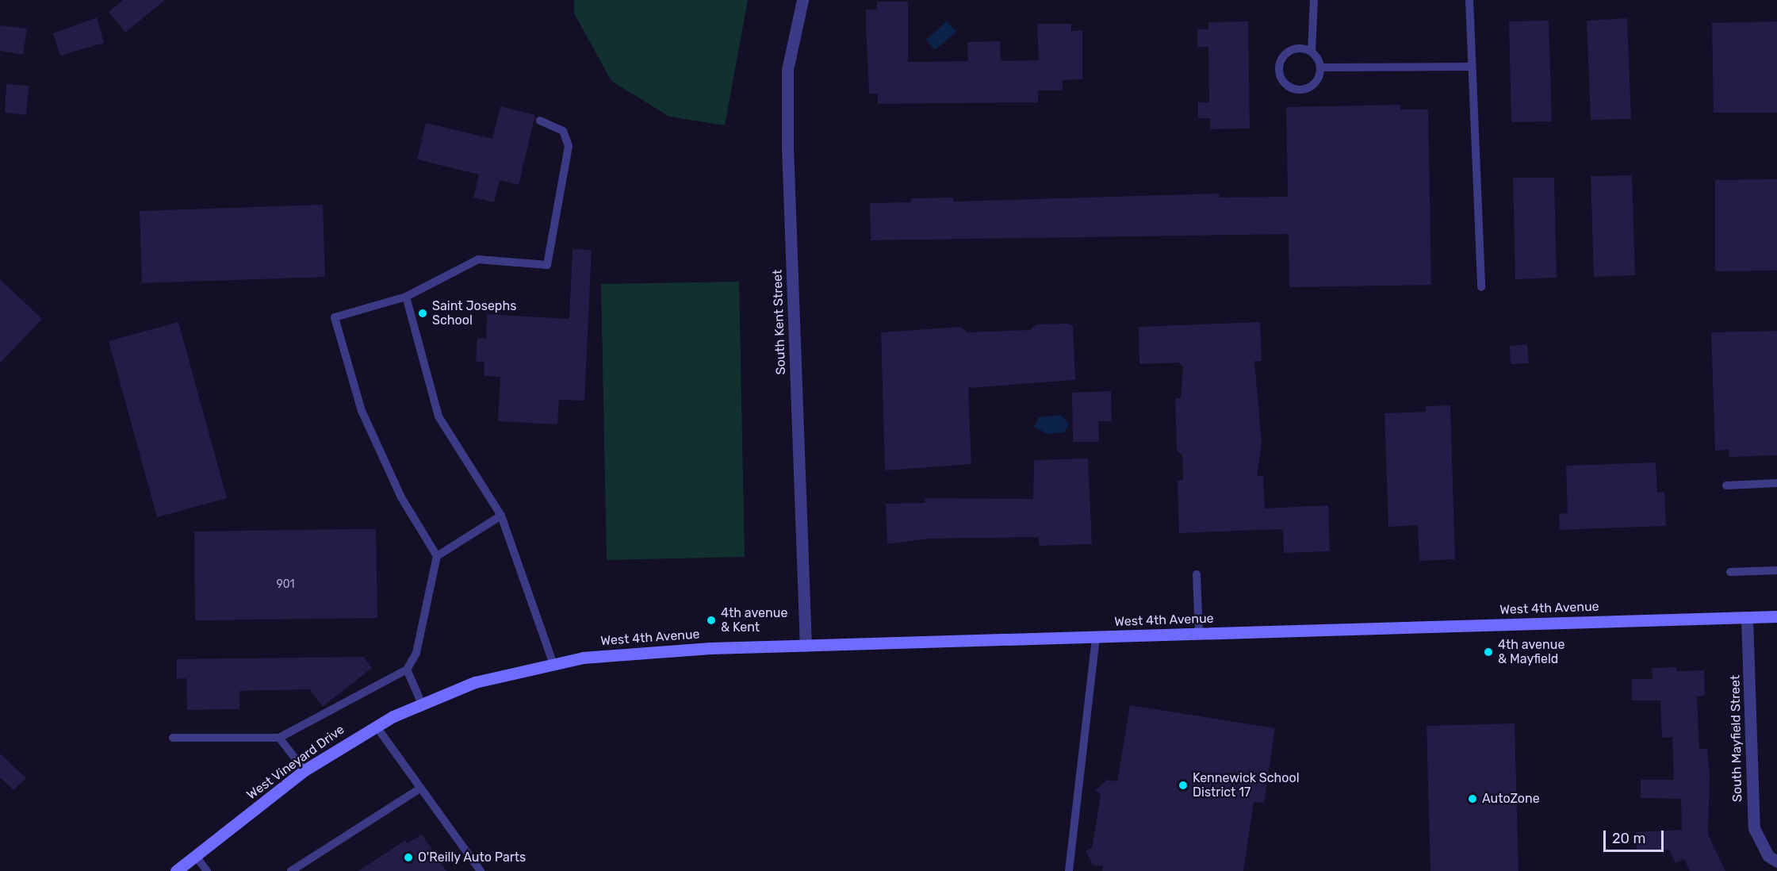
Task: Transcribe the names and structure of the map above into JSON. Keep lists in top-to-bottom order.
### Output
{
  "streets": {
    "main road": ["West 4th Avenue", "West Vineyard Drive"],
    "street": ["South Kent Street", "South Mayfield Street"]
  },
  "crossings": [
    ["South Kent Street", "West 4th Avenue"],
    ["West 4th Avenue", "South Mayfield Street"],
    ["West 4th Avenue", "West Vineyard Drive"]
  ],
  "places": [
    "Saint Josephs School",
    "4th avenue & Kent",
    "4th avenue & Mayfield",
    "Kennewick School District 17",
    "AutoZone",
    "O'Reilly Auto Parts"
  ],
  "house_numbers": ["901"],
  "scale_bar": "20 m"
}
